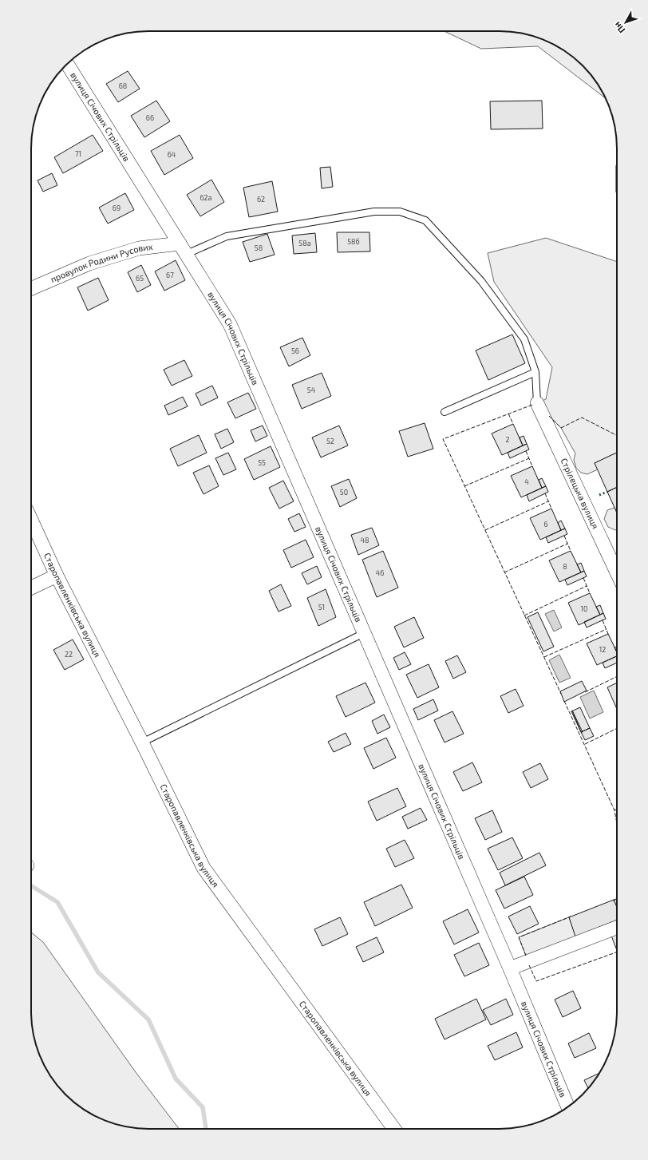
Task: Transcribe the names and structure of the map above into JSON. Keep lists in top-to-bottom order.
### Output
{
  "streets": {
    "street": [
      "вулиця Січових Стрільців",
      "провулок Родини Русових",
      "Стрілецька вулиця",
      "Старопавленківська вулиця"
    ]
  },
  "crossings": [
    ["вулиця Січових Стрільців", "провулок Родини Русових"]
  ],
  "house_numbers": [
    "68",
    "66",
    "71",
    "64",
    "62а",
    "62",
    "69",
    "58б",
    "58а",
    "58",
    "67",
    "65",
    "56",
    "54",
    "2",
    "52",
    "55",
    "4",
    "50",
    "6",
    "48",
    "8",
    "46",
    "51",
    "10",
    "12",
    "22"
  ],
  "north": "bottom left"
}
